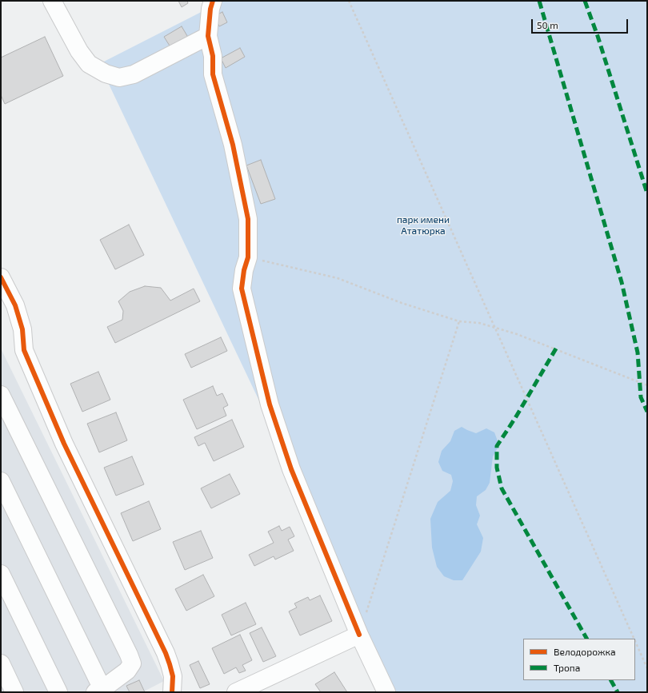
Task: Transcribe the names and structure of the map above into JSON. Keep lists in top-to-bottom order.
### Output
{
  "parks": ["парк имени Ататюрка"],
  "legend": ["Велодорожка", "Тропа"],
  "scale_bar": "50 m"
}
